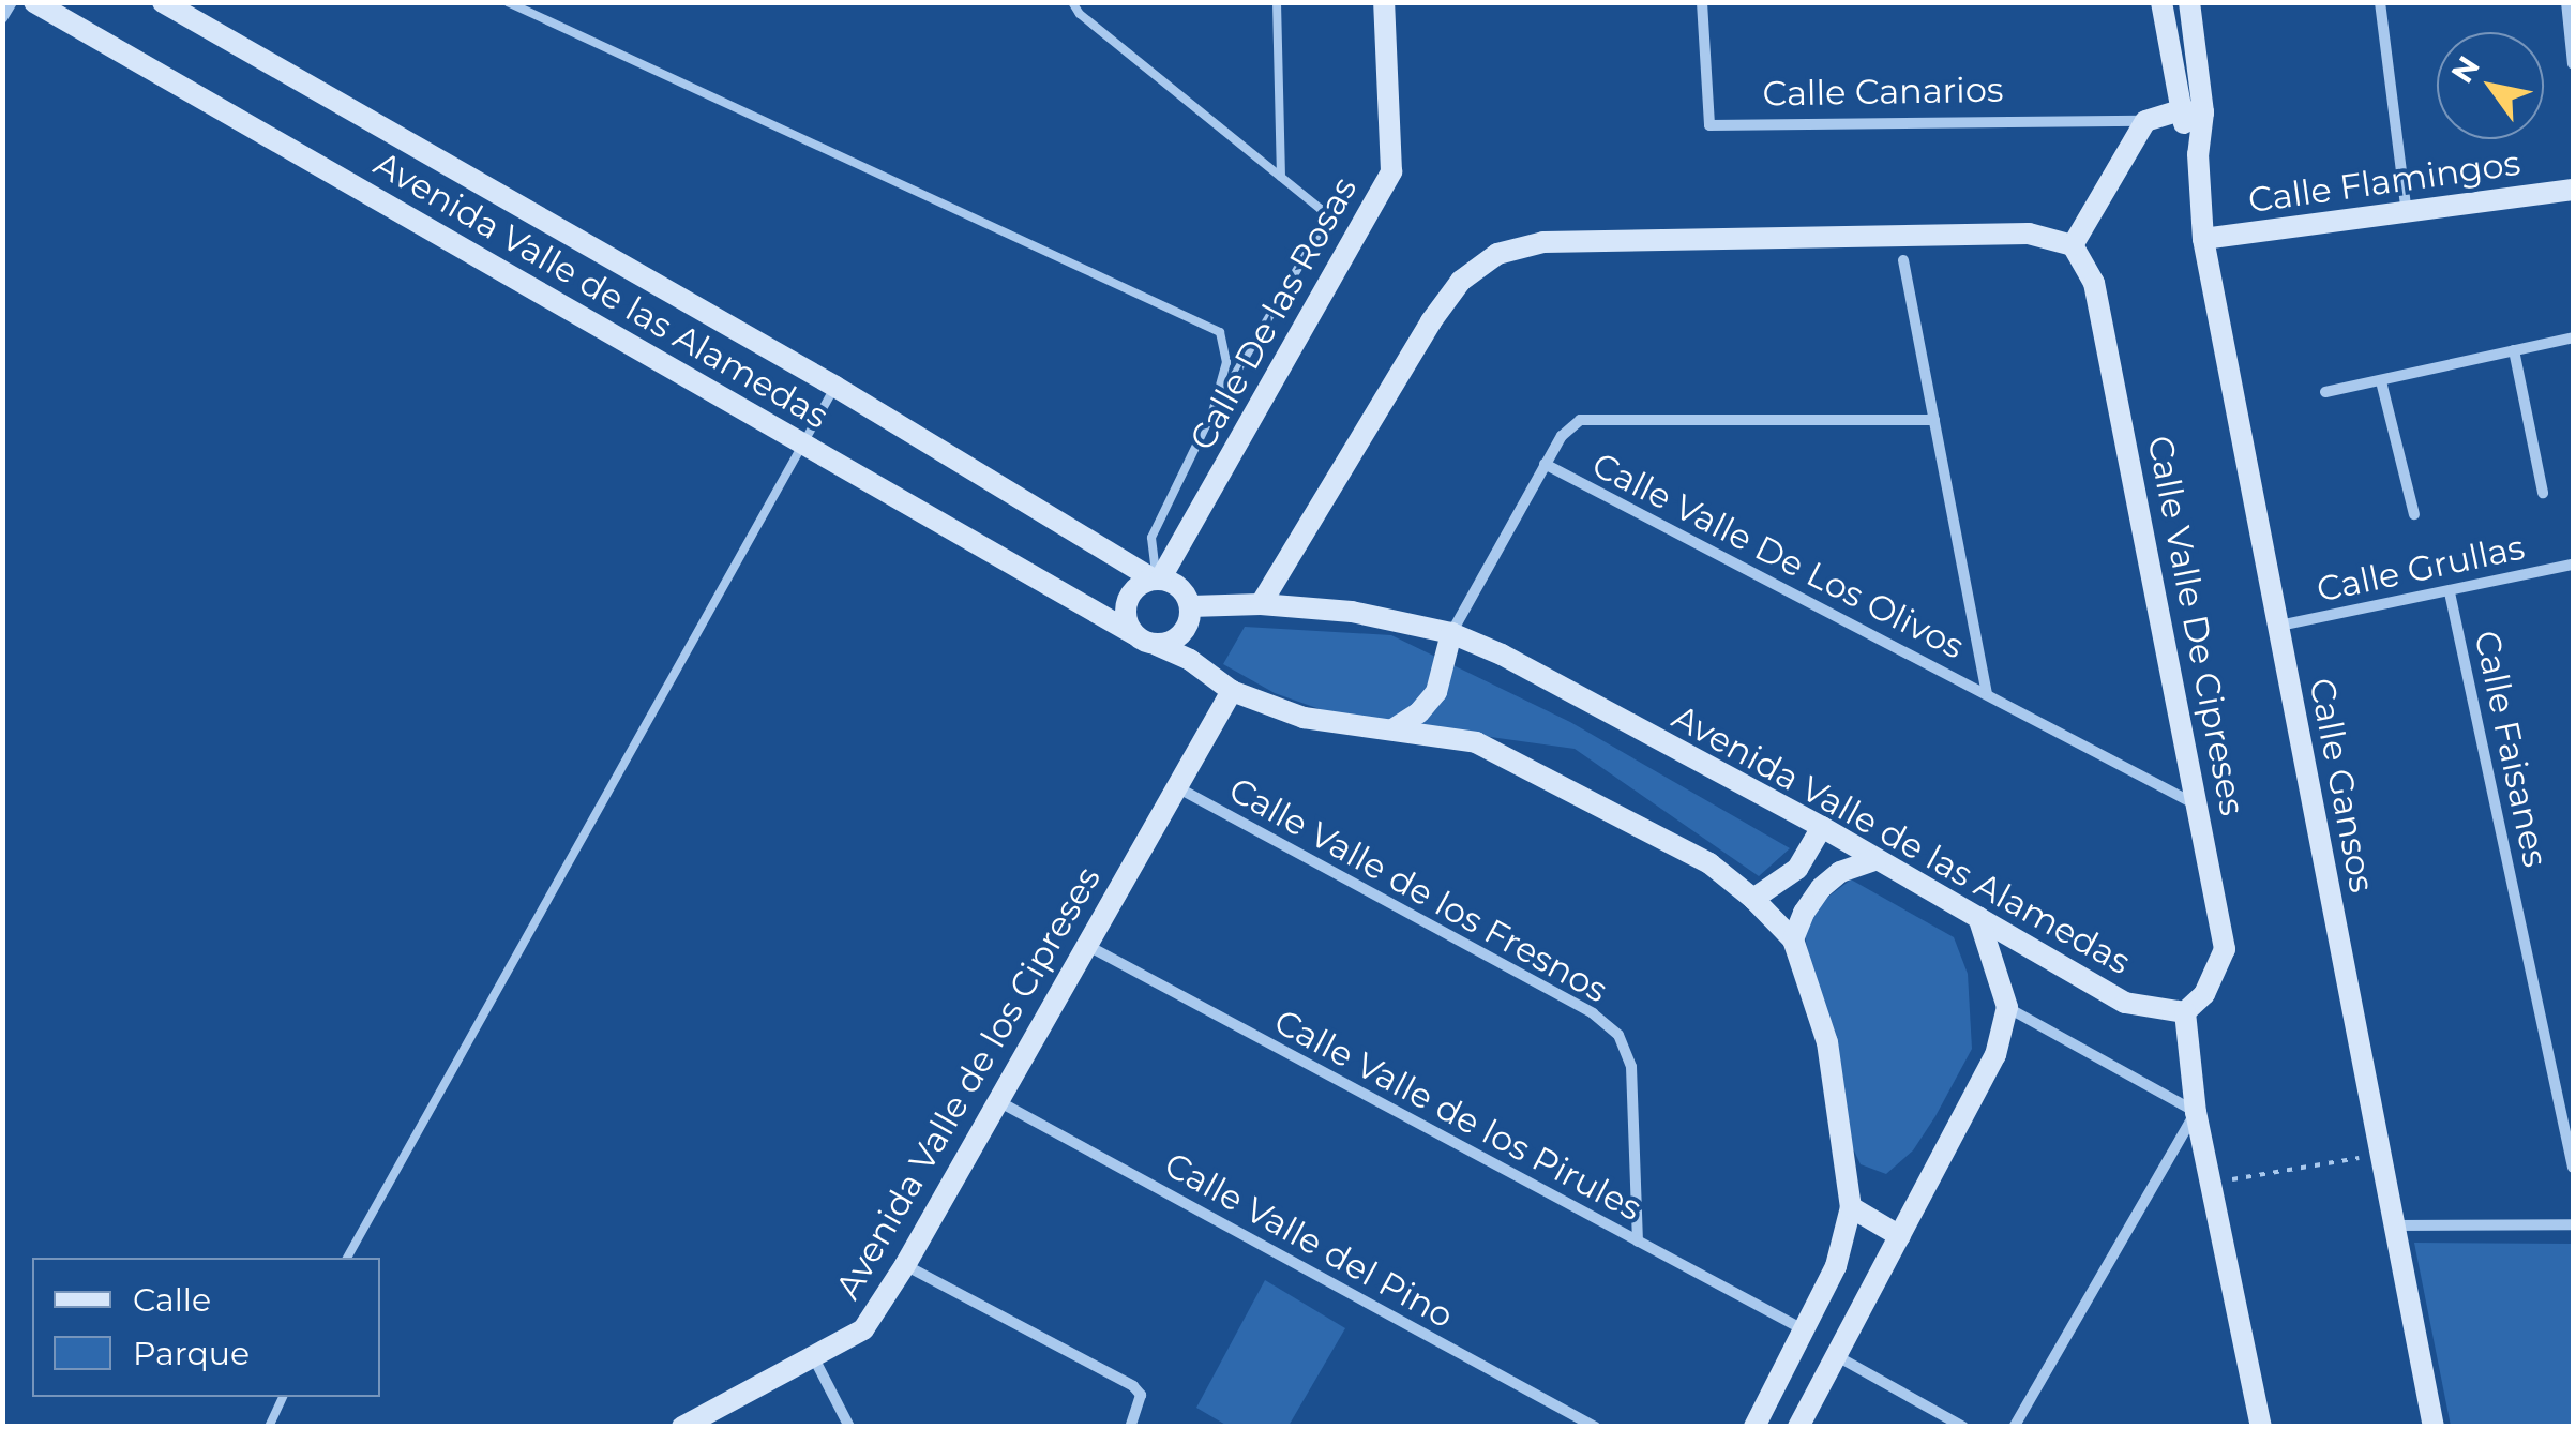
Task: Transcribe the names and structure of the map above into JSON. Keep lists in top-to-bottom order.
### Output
{
  "streets": {
    "street": [
      "Calle Canarios",
      "Calle Flamingos",
      "Avenida Valle de las Alamedas",
      "Calle De las Rosas",
      "Calle Valle De Los Olivos",
      "Calle Grullas",
      "Calle Valle De Cipreses",
      "Calle Faisanes",
      "Calle Gansos",
      "Calle Valle de los Fresnos",
      "Avenida Valle de los Cipreses",
      "Calle Valle de los Pirules",
      "Calle Valle del Pino"
    ]
  },
  "crossings": [
    ["Calle Flamingos", "Calle Gansos"],
    ["Avenida Valle de las Alamedas", "Calle De las Rosas"],
    ["Avenida Valle de las Alamedas", "Calle Valle De Cipreses"],
    ["Calle Valle De Los Olivos", "Calle Valle De Cipreses"],
    ["Calle Grullas", "Calle Faisanes"],
    ["Calle Grullas", "Calle Gansos"],
    ["Calle Valle de los Fresnos", "Avenida Valle de los Cipreses"],
    ["Calle Valle de los Fresnos", "Calle Valle de los Pirules"],
    ["Avenida Valle de los Cipreses", "Calle Valle de los Pirules"],
    ["Avenida Valle de los Cipreses", "Calle Valle del Pino"]
  ],
  "legend": ["Calle", "Parque"],
  "north": "top left"
}
